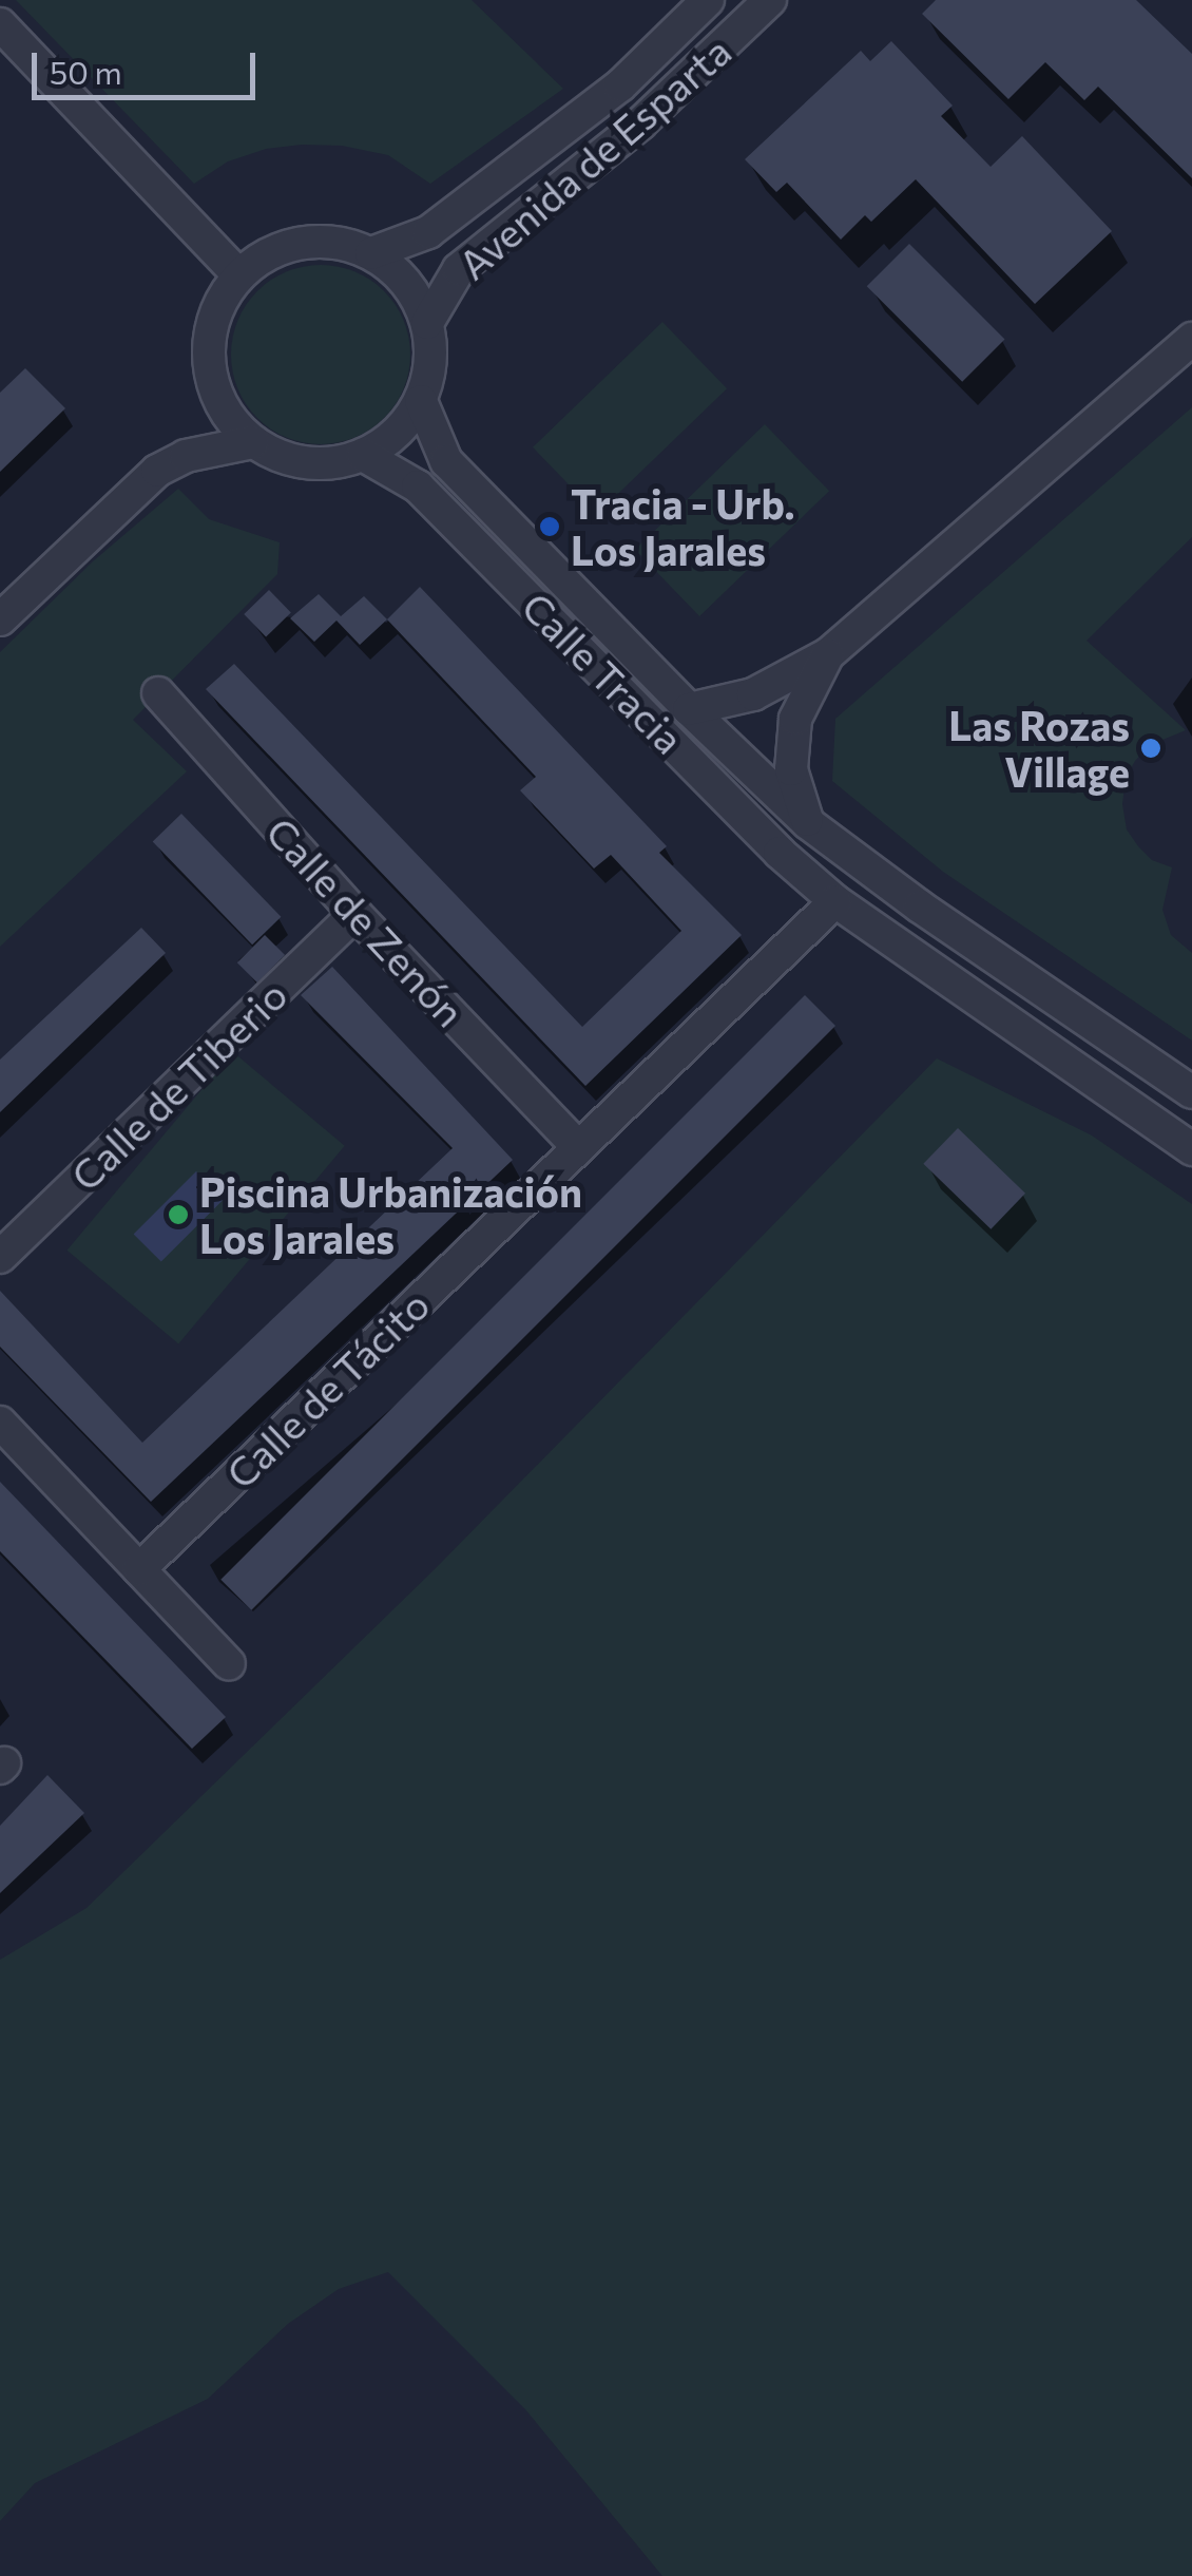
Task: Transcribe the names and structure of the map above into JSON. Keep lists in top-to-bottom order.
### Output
{
  "streets": {
    "street": [
      "Avenida de Esparta",
      "Calle Tracia",
      "Calle de Zenón",
      "Calle de Tiberio",
      "Calle de Tácito"
    ]
  },
  "crossings": [
    ["Avenida de Esparta", "Calle Tracia"],
    ["Calle Tracia", "Calle de Tácito"],
    ["Calle de Zenón", "Calle de Tiberio"],
    ["Calle de Zenón", "Calle de Tácito"]
  ],
  "places": ["Tracia - Urb. Los Jarales", "Las Rozas Village", "Piscina Urbanización Los Jarales"],
  "scale_bar": "50 m"
}
